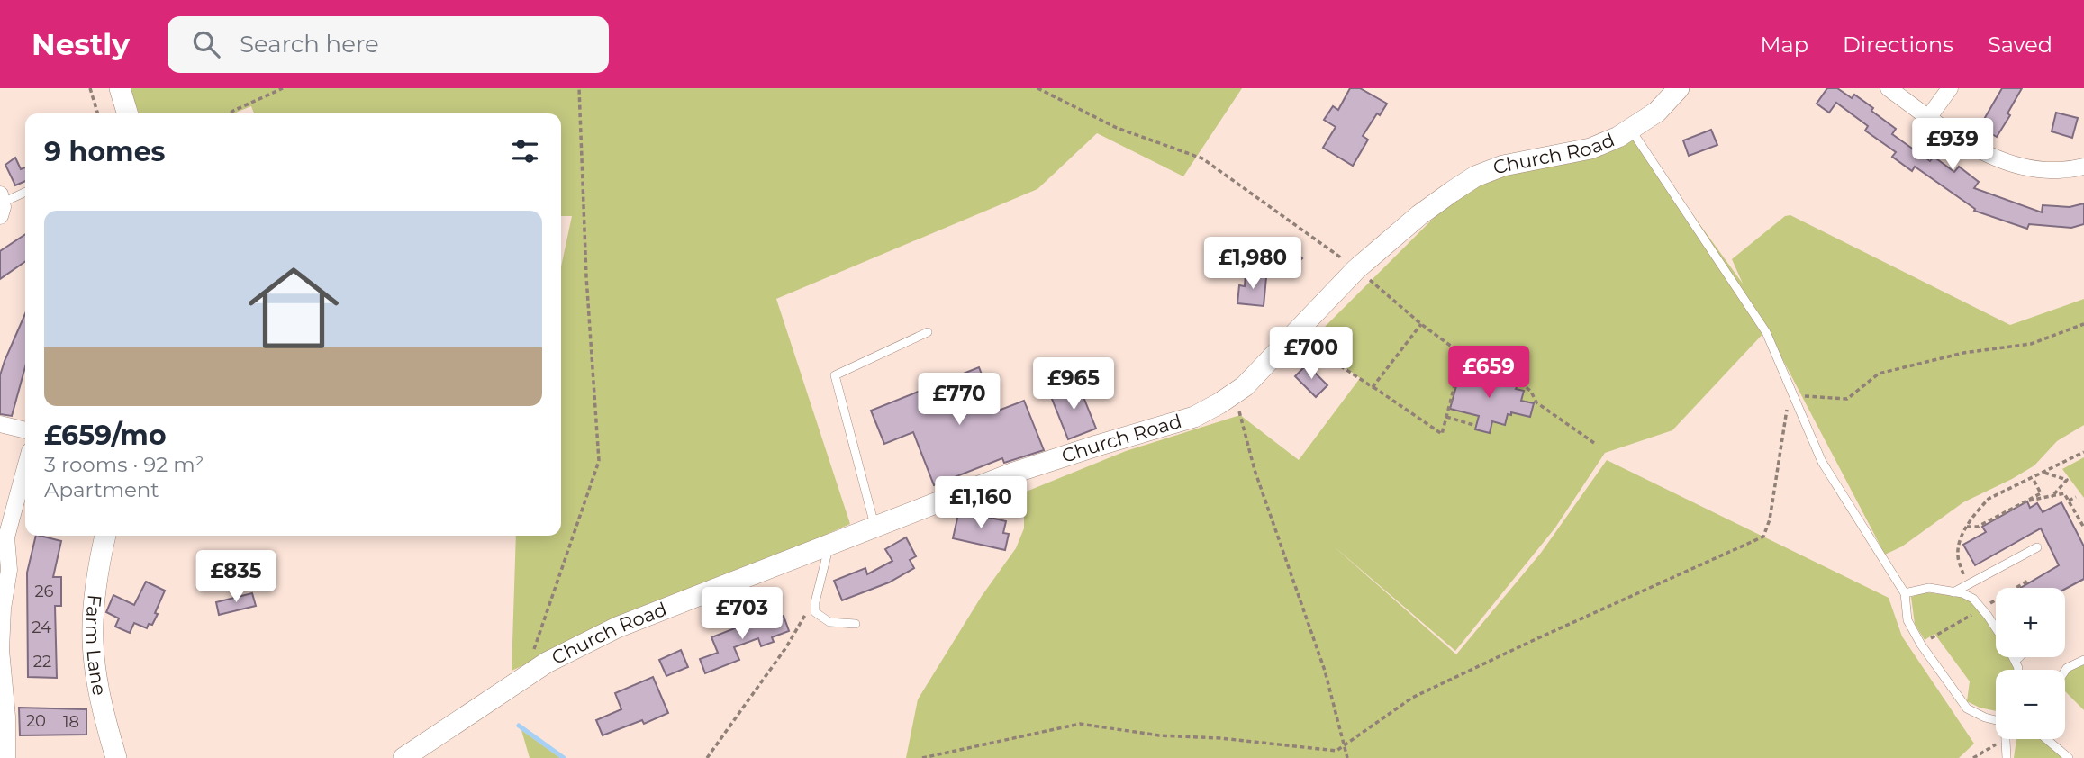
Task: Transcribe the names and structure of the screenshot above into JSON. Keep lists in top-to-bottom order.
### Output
{
  "streets": {
    "street": ["Church Road", "Farm Lane"]
  },
  "house_numbers": [
    "26",
    "24",
    "22",
    "20",
    "18"
  ],
  "page": {
    "header": "Nestly",
    "search": "Search here",
    "nav": ["Map", "Directions", "Saved"],
    "heading": "9 homes",
    "price": [
      "£939",
      "£1,980",
      "£700",
      "£659",
      "£965",
      "£770",
      "£1,160",
      "£835",
      "£703"
    ],
    "list": [
      {
        "name": "£659/mo",
        "note": "3 rooms · 92 m² · Apartment"
      }
    ],
    "map_buttons": ["+", "−"]
  }
}
